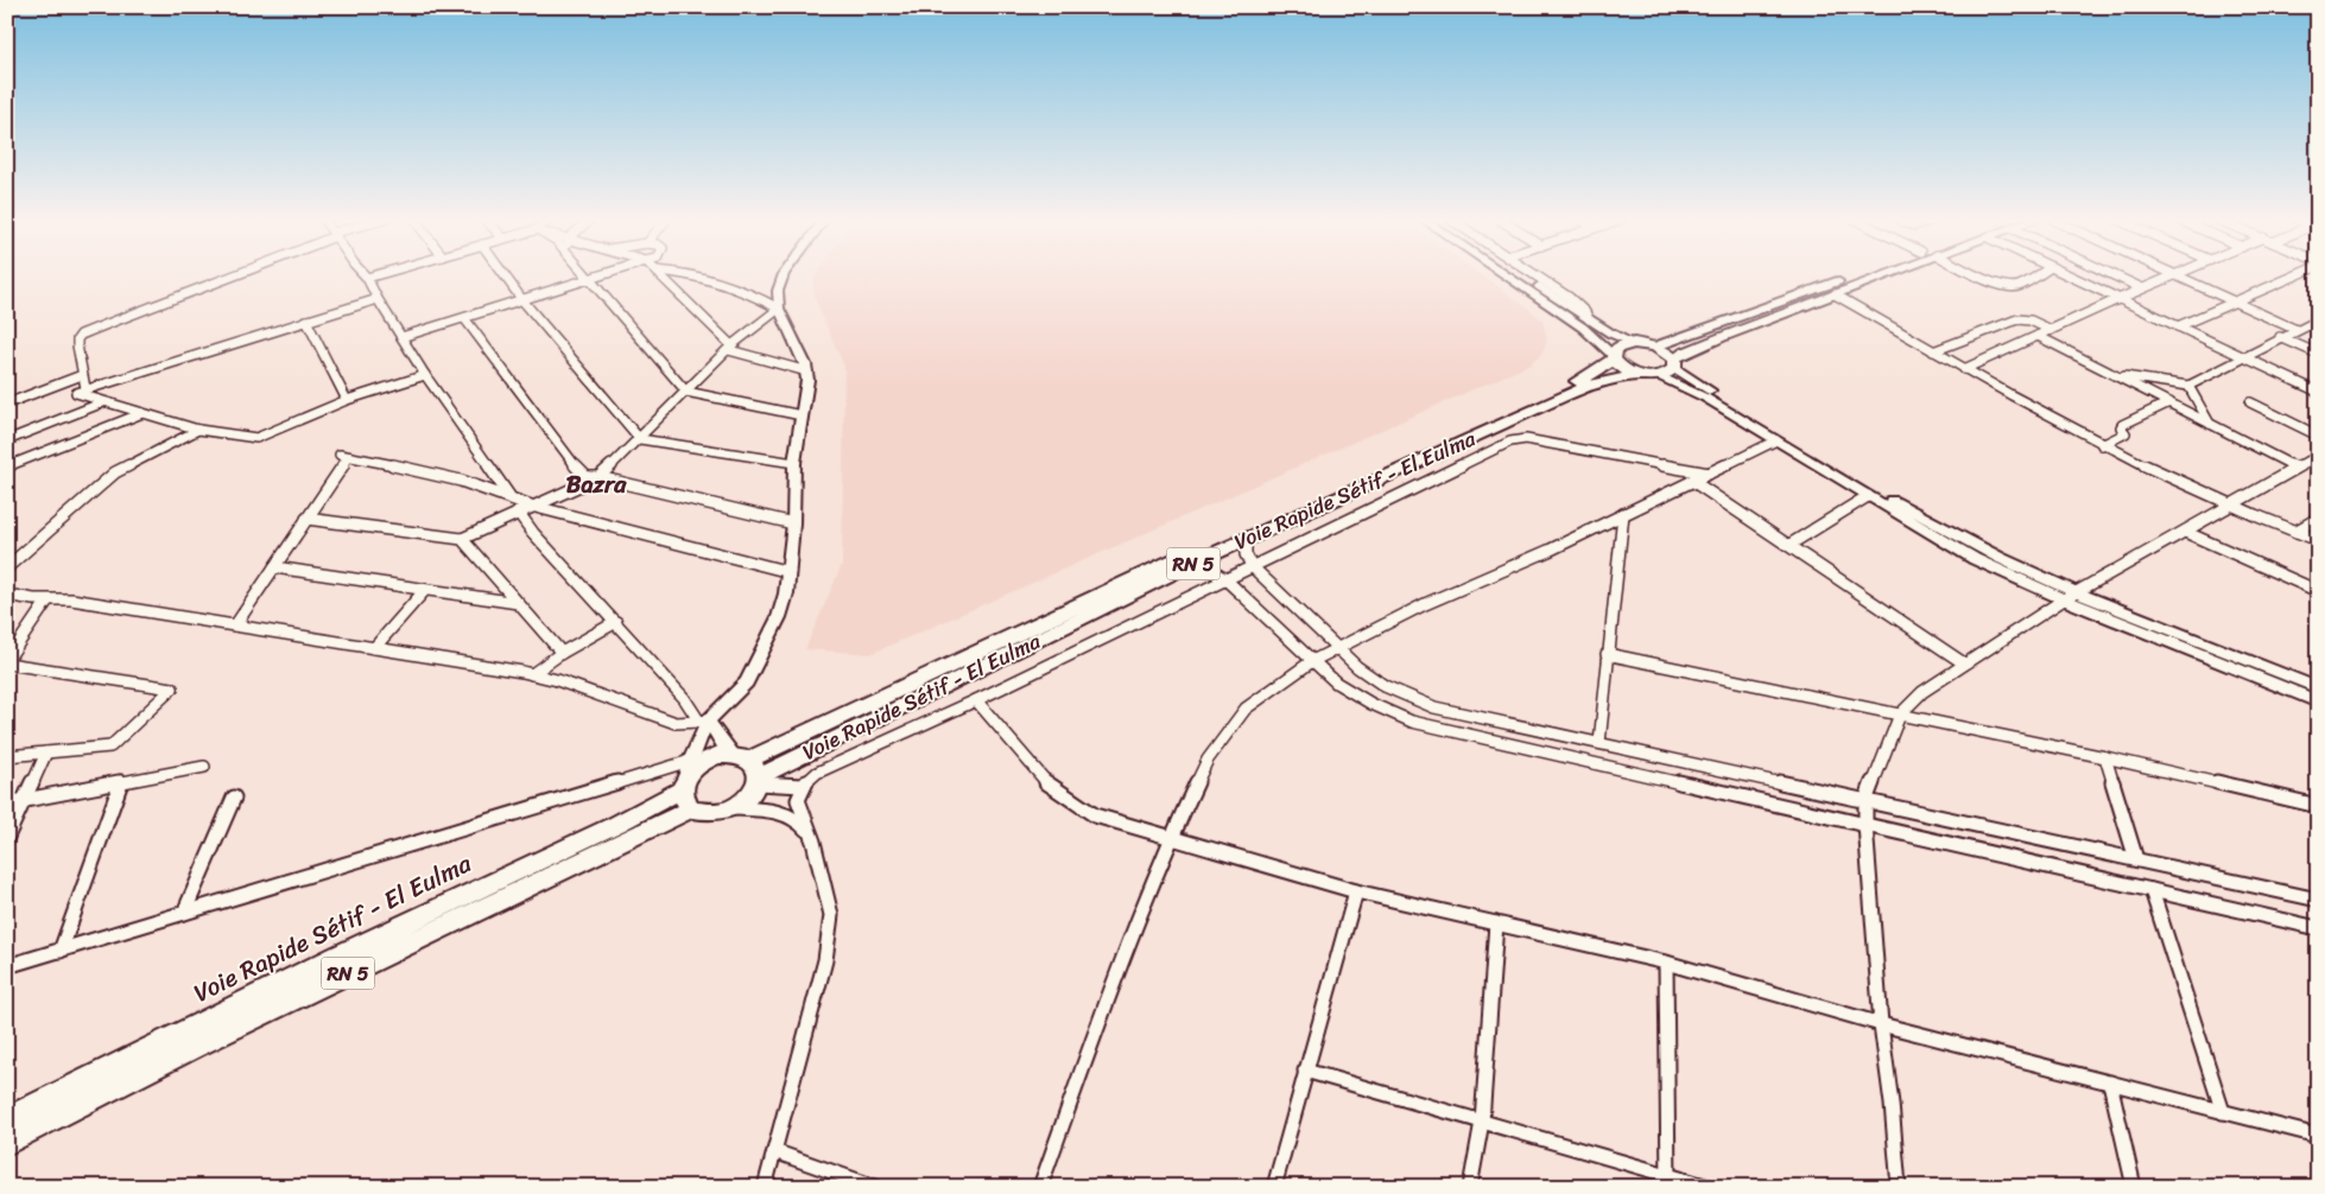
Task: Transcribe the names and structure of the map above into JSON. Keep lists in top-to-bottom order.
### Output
{
  "streets": {
    "highway": ["Voie Rapide Sétif - El Eulma", "RN 5"]
  },
  "crossings": [
    ["Voie Rapide Sétif - El Eulma", "RN 5"]
  ],
  "districts": ["Bazra"]
}
